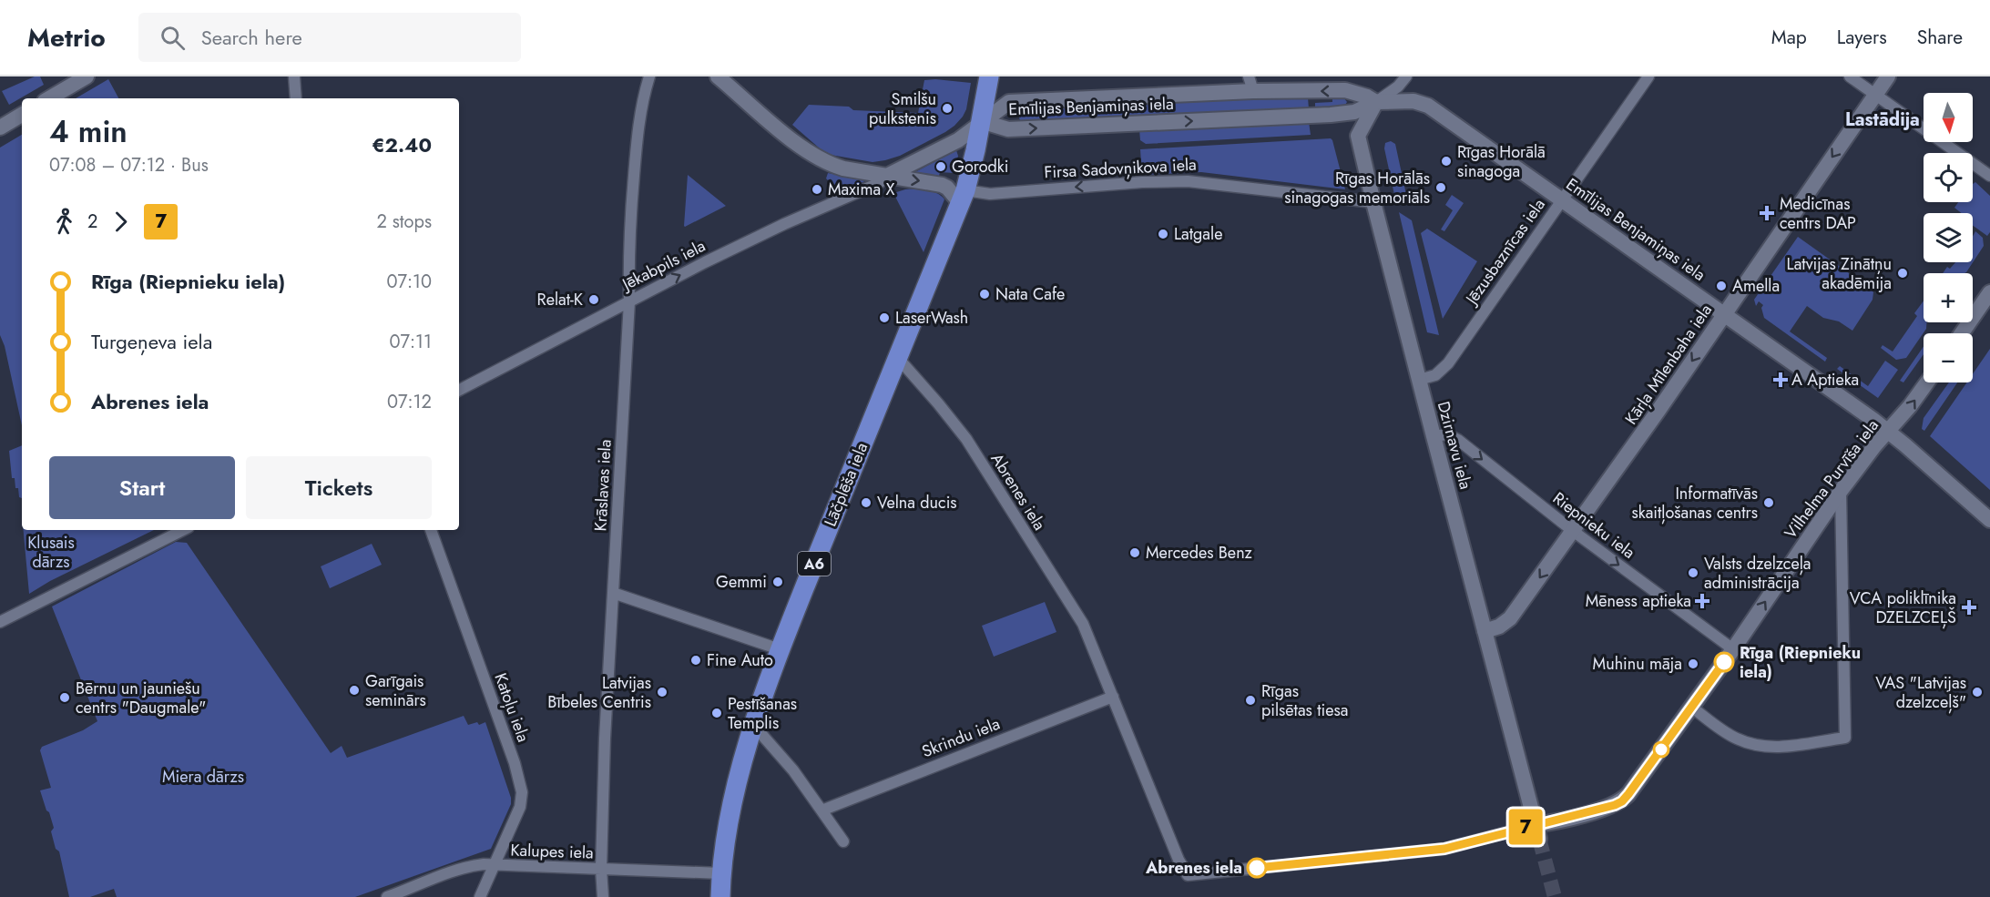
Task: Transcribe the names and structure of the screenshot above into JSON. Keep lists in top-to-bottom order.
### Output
{
  "streets": {
    "highway": ["Lāčplēša iela", "A6"],
    "street": [
      "Emīlijas Benjamiņas iela",
      "Firsa Sadovņikova iela",
      "Jēzusbaznīcas iela",
      "Jēkabpils iela",
      "Kārļa Mīlenbaha iela",
      "Dzirnavu iela",
      "Vilhelma Purvīša iela",
      "Krāslavas iela",
      "Abrenes iela",
      "Riepnieku iela",
      "Katoļu iela",
      "Skrindu iela",
      "Kalupes iela"
    ]
  },
  "crossings": [
    ["Emīlijas Benjamiņas iela", "Jēzusbaznīcas iela"],
    ["Emīlijas Benjamiņas iela", "Kārļa Mīlenbaha iela"],
    ["Emīlijas Benjamiņas iela", "Dzirnavu iela"],
    ["Emīlijas Benjamiņas iela", "Vilhelma Purvīša iela"],
    ["Emīlijas Benjamiņas iela", "Lāčplēša iela"],
    ["Firsa Sadovņikova iela", "Dzirnavu iela"],
    ["Firsa Sadovņikova iela", "Lāčplēša iela"],
    ["Jēzusbaznīcas iela", "Dzirnavu iela"],
    ["Jēkabpils iela", "Krāslavas iela"],
    ["Kārļa Mīlenbaha iela", "Dzirnavu iela"],
    ["Kārļa Mīlenbaha iela", "Riepnieku iela"],
    ["Dzirnavu iela", "Vilhelma Purvīša iela"],
    ["Dzirnavu iela", "Abrenes iela"],
    ["Dzirnavu iela", "Riepnieku iela"],
    ["Vilhelma Purvīša iela", "Abrenes iela"],
    ["Vilhelma Purvīša iela", "Riepnieku iela"],
    ["Lāčplēša iela", "Abrenes iela"],
    ["Lāčplēša iela", "Kalupes iela"],
    ["Krāslavas iela", "Kalupes iela"],
    ["Abrenes iela", "Skrindu iela"],
    ["Katoļu iela", "Kalupes iela"]
  ],
  "one_way": [
    "Firsa Sadovņikova iela",
    "Jēkabpils iela",
    "Kārļa Mīlenbaha iela",
    "Vilhelma Purvīša iela",
    "Riepnieku iela"
  ],
  "districts": ["Lastādija"],
  "parks": ["Klusais dārzs", "Miera dārzs"],
  "places": {
    "other": [
      "Smilšu pulkstenis",
      "Rīgas Horālā sinagoga",
      "Gorodki",
      "Rīgas Horālās sinagogas memoriāls",
      "Maxima X",
      "Latgale",
      "Latvijas Zinātņu akadēmija",
      "Amella",
      "Nata Cafe",
      "Relat-K",
      "LaserWash",
      "Velna ducis",
      "Informatīvās skaitļošanas centrs",
      "Mercedes Benz",
      "Valsts dzelzceļa administrācija",
      "Gemmi",
      "Fine Auto",
      "Rīga (Riepnieku iela)",
      "Muhinu māja",
      "Garīgais seminārs",
      "Latvijas Bībeles Centris",
      "VAS \"Latvijas dzelzceļš\"",
      "Bērnu un jauniešu centrs \"Daugmale\"",
      "Rīgas pilsētas tiesa",
      "Pestīšanas Templis",
      "Abrenes iela"
    ],
    "health": [
      "Medicīnas centrs DAP",
      "A Aptieka",
      "Mēness aptieka",
      "VCA poliklīnika DZELZCEĻŠ"
    ]
  },
  "lines": ["bus line 7"],
  "north": "bottom",
  "page": {
    "header": "Metrio",
    "search": "Search here",
    "nav": ["Map", "Layers", "Share"],
    "on_map": "7",
    "map_buttons": ["+", "−"],
    "heading": ["4 min", "07:08 – 07:12 · Bus", "€2.40"],
    "legs": ["2", "7", "2 stops"],
    "list": [
      {
        "name": "Rīga (Riepnieku iela)",
        "value": "07:10"
      },
      {
        "name": "Turgeņeva iela",
        "value": "07:11"
      },
      {
        "name": "Abrenes iela",
        "value": "07:12"
      }
    ],
    "buttons": ["Start", "Tickets"]
  }
}
